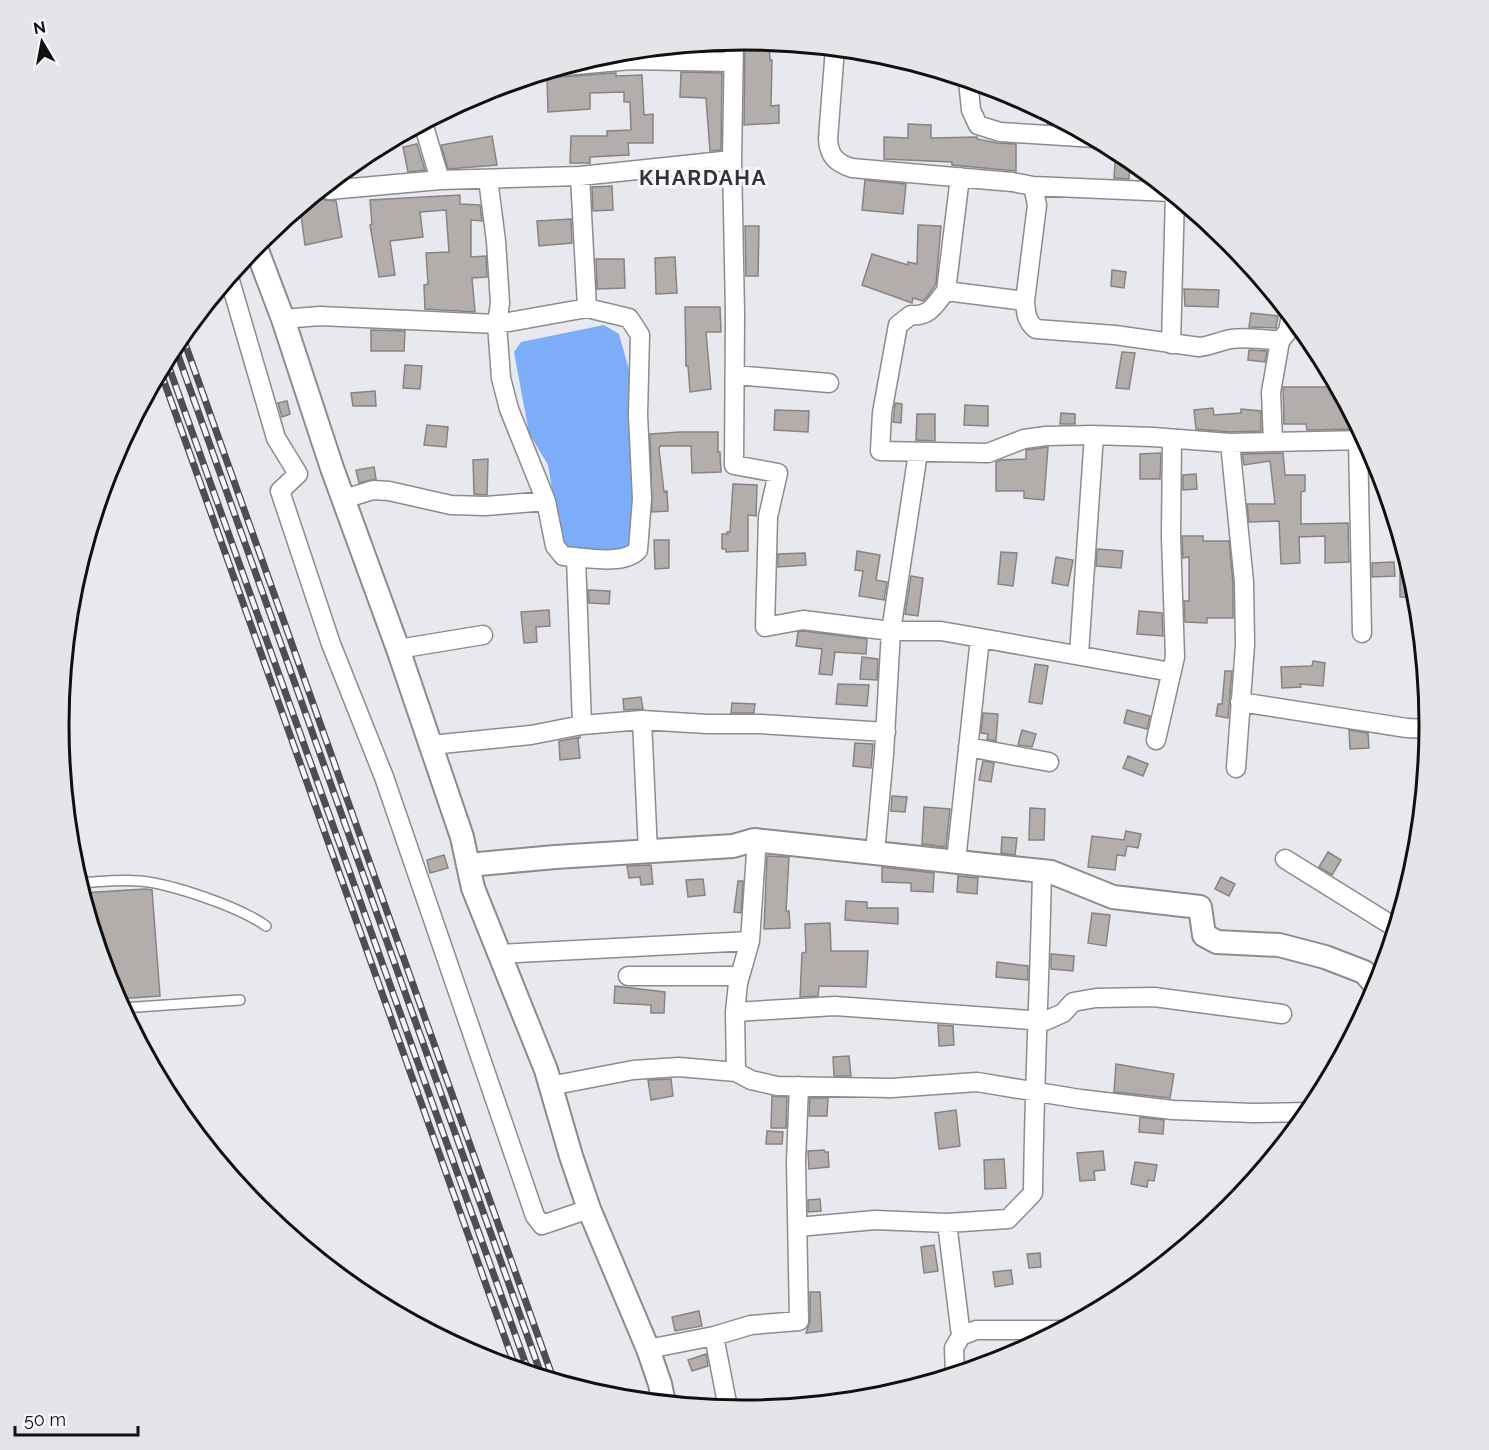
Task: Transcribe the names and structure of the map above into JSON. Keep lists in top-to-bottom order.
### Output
{
  "districts": ["KHARDAHA"],
  "scale_bar": "50 m",
  "north": "top"
}
